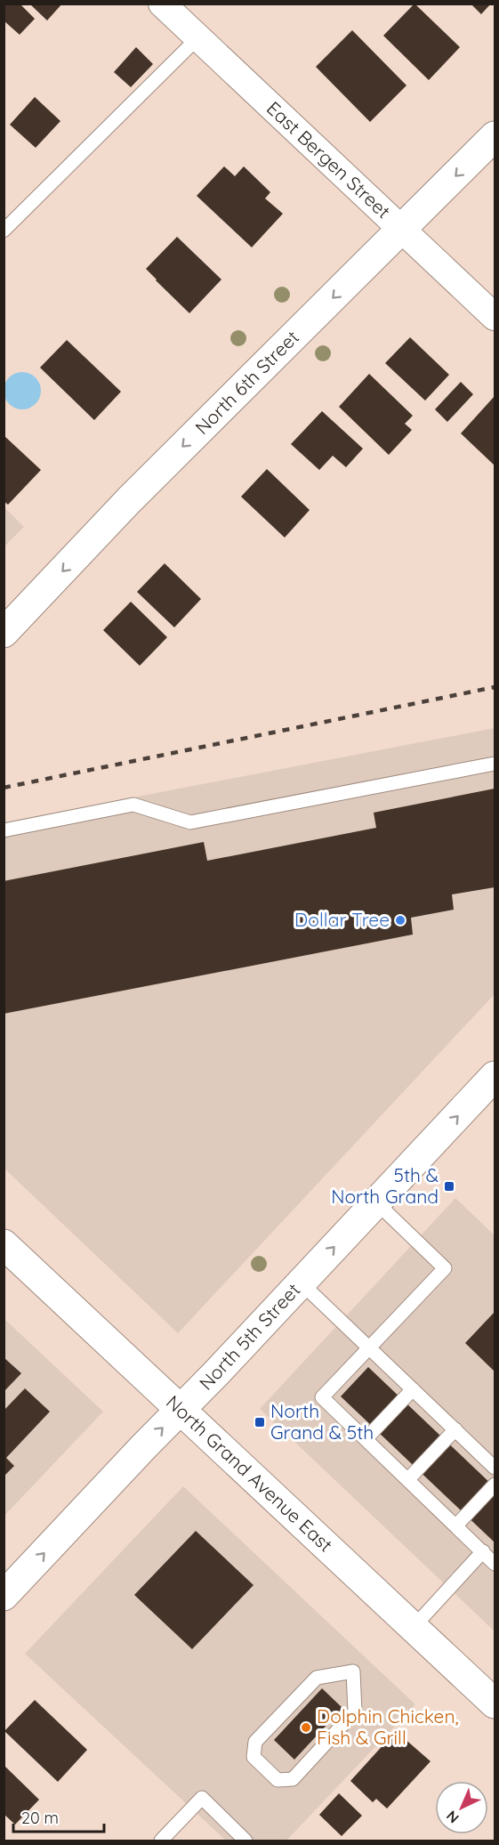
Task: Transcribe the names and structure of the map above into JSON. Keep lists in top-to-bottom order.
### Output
{
  "streets": {
    "main road": ["North 6th Street", "North 5th Street", "North Grand Avenue East"],
    "street": ["East Bergen Street"]
  },
  "crossings": [
    ["East Bergen Street", "North 6th Street"],
    ["North 5th Street", "North Grand Avenue East"]
  ],
  "one_way": ["North 6th Street", "North 5th Street"],
  "places": {
    "other": ["Dollar Tree", "Dolphin Chicken, Fish & Grill"],
    "transit": ["5th & North Grand", "North Grand & 5th"]
  },
  "scale_bar": "20 m",
  "north": "bottom left"
}
